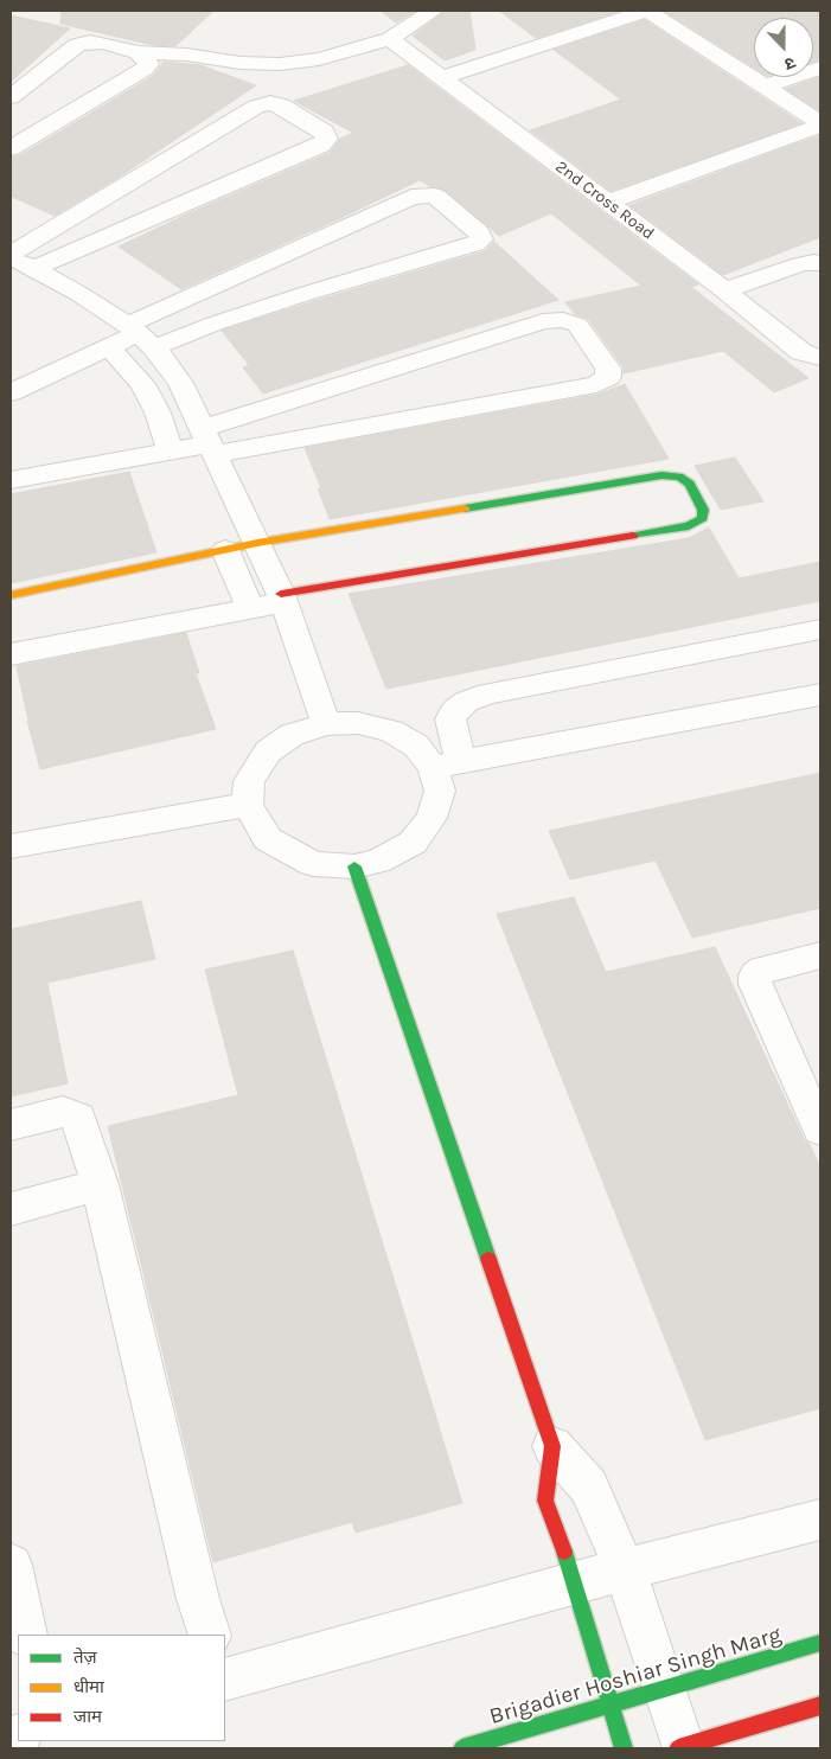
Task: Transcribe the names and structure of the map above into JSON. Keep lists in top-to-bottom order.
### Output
{
  "streets": {
    "street": ["2nd Cross Road", "Brigadier Hoshiar Singh Marg"]
  },
  "legend": ["तेज़", "धीमा", "जाम"],
  "north": "bottom"
}
